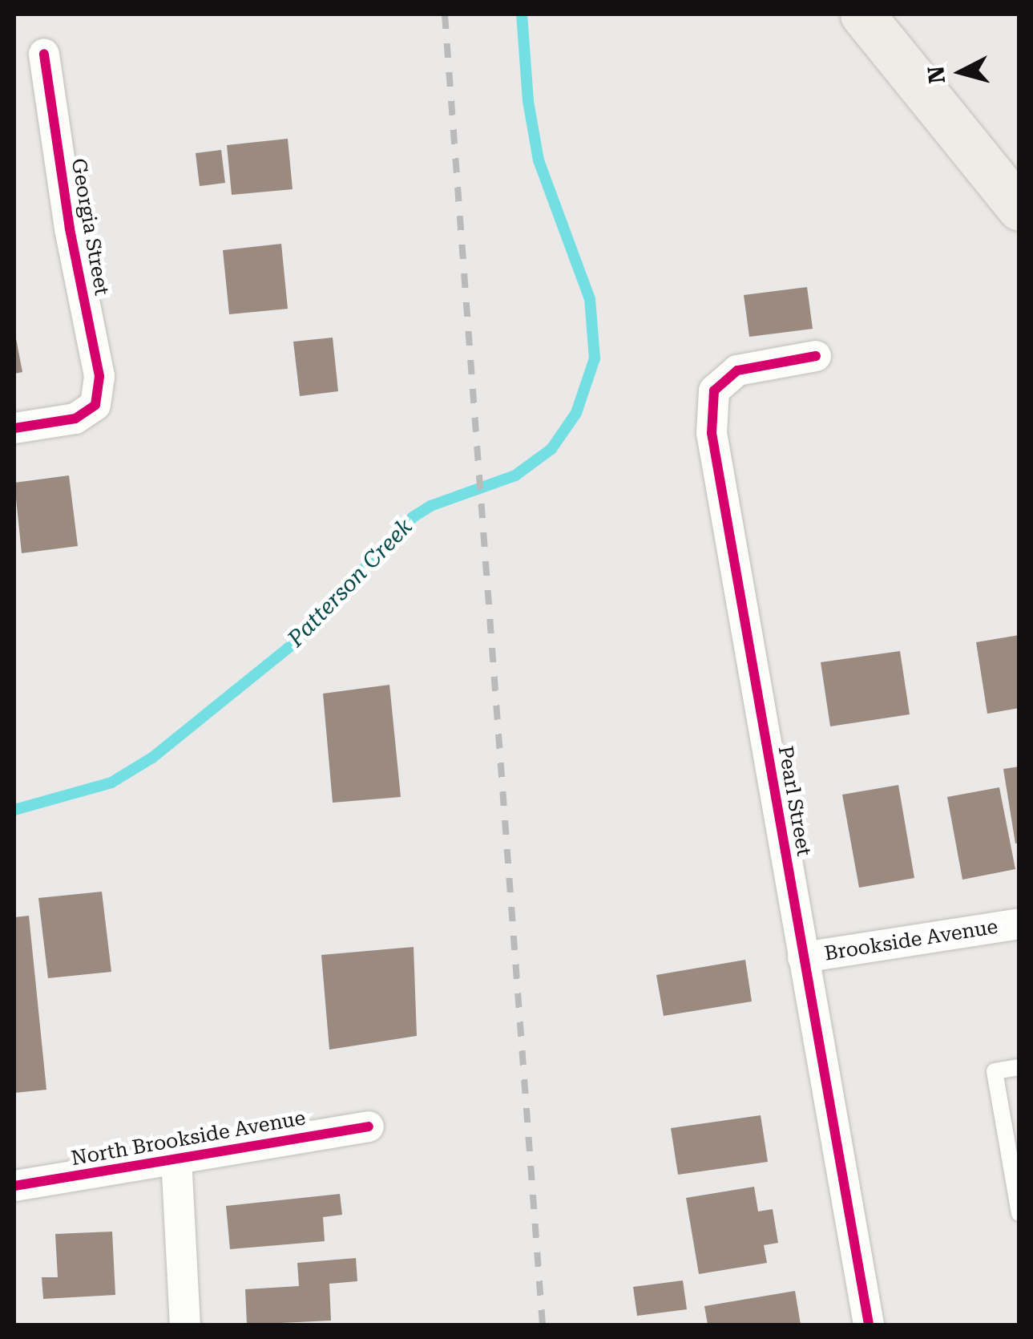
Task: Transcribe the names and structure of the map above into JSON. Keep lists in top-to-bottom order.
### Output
{
  "streets": {
    "street": [
      "Georgia Street",
      "Pearl Street",
      "Brookside Avenue",
      "North Brookside Avenue"
    ]
  },
  "crossings": [
    ["Pearl Street", "Brookside Avenue"]
  ],
  "water": ["Patterson Creek"],
  "north": "left"
}
